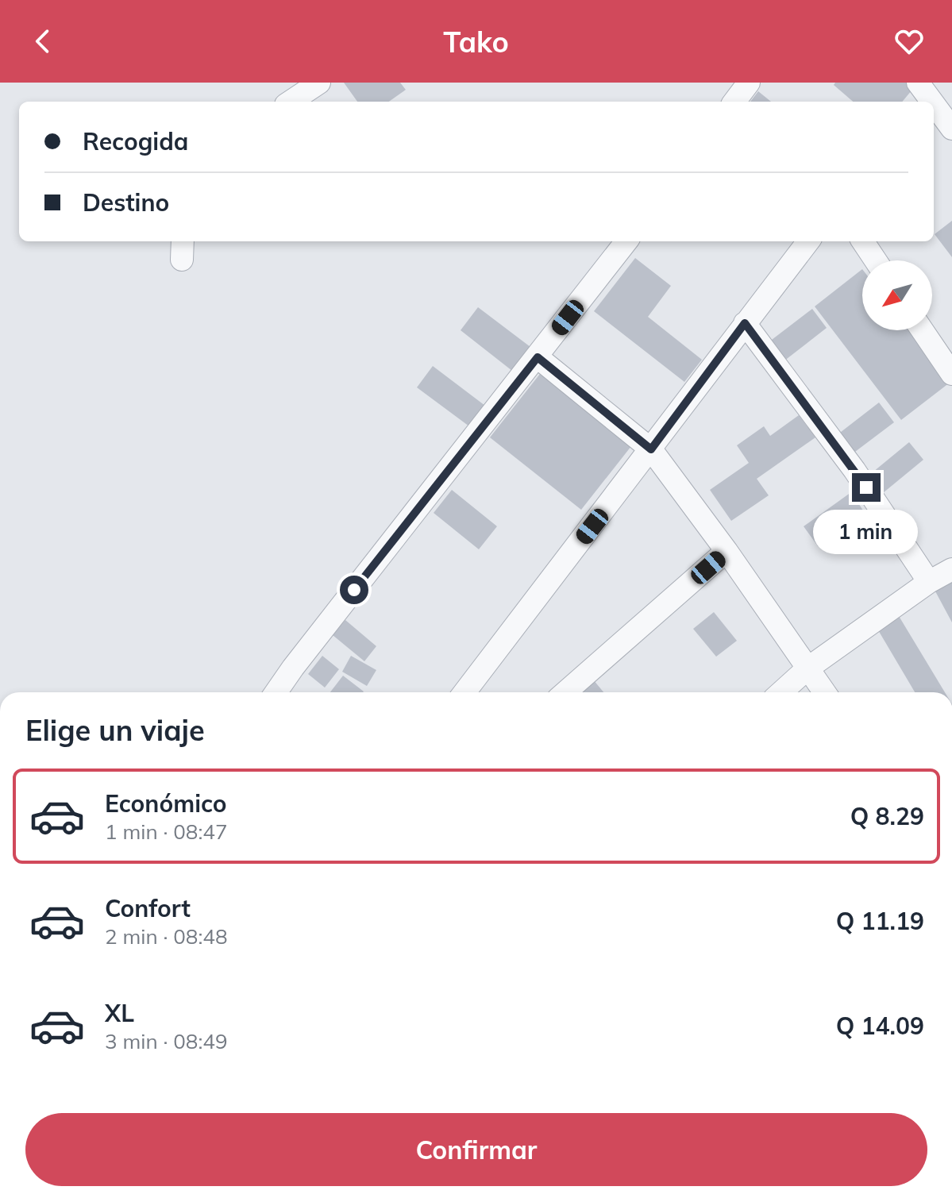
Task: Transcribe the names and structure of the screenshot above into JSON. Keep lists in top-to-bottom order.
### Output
{
  "north": "bottom left",
  "page": {
    "header": "Tako",
    "banner": ["Recogida", "Destino"],
    "bubble": "1 min",
    "heading": "Elige un viaje",
    "list": [
      {
        "name": "Económico",
        "note": "1 min · 08:47",
        "value": "Q 8.29"
      },
      {
        "name": "Confort",
        "note": "2 min · 08:48",
        "value": "Q 11.19"
      },
      {
        "name": "XL",
        "note": "3 min · 08:49",
        "value": "Q 14.09"
      }
    ],
    "buttons": "Confirmar"
  }
}
